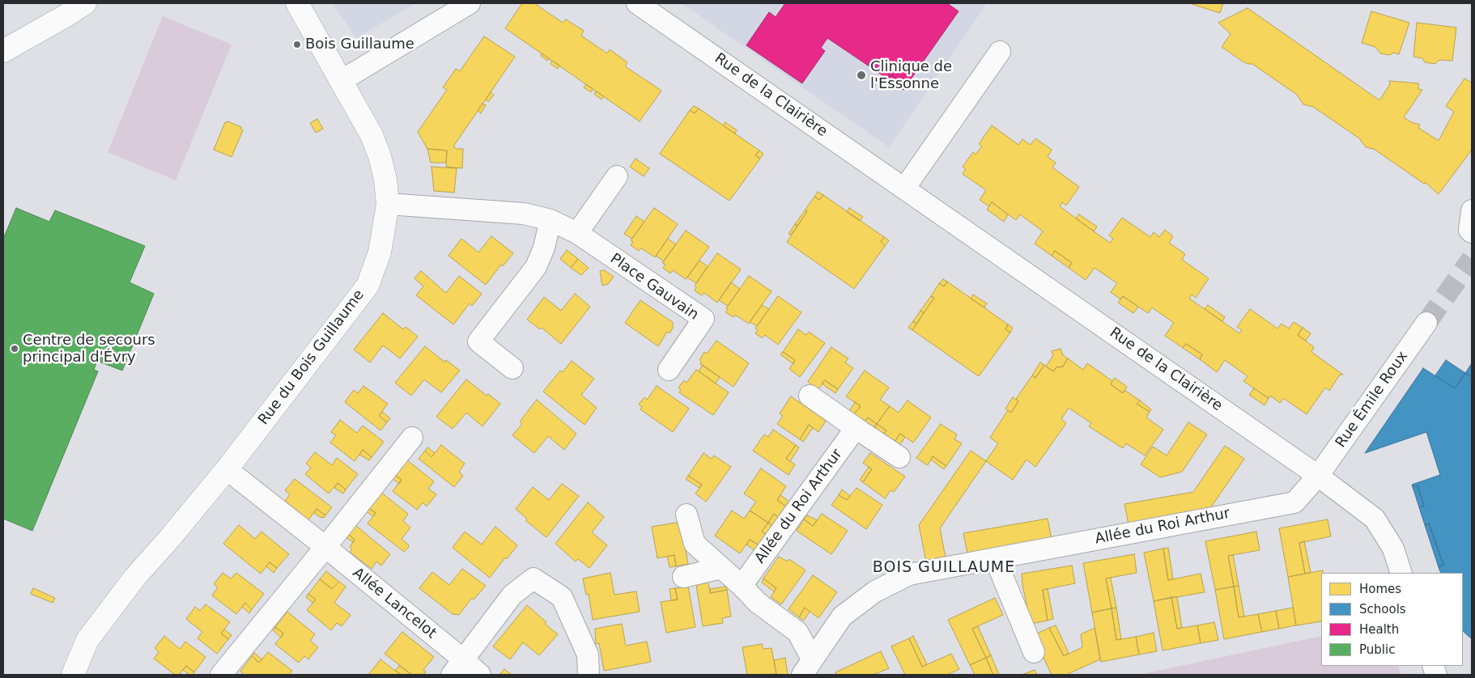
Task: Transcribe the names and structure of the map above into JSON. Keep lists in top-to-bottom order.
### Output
{
  "streets": {
    "main road": ["Rue du Bois Guillaume"],
    "street": [
      "Rue de la Clairière",
      "Place Gauvain",
      "Rue Émile Roux",
      "Allée du Roi Arthur",
      "Allée Lancelot"
    ]
  },
  "crossings": [
    ["Rue de la Clairière", "Rue Émile Roux"],
    ["Rue de la Clairière", "Allée du Roi Arthur"],
    ["Place Gauvain", "Rue du Bois Guillaume"],
    ["Rue du Bois Guillaume", "Allée Lancelot"],
    ["Rue Émile Roux", "Allée du Roi Arthur"]
  ],
  "districts": ["BOIS GUILLAUME"],
  "places": ["Bois Guillaume", "Clinique de l'Essonne", "Centre de secours principal d'Évry"],
  "legend": [
    "Homes",
    "Schools",
    "Health",
    "Public"
  ]
}
